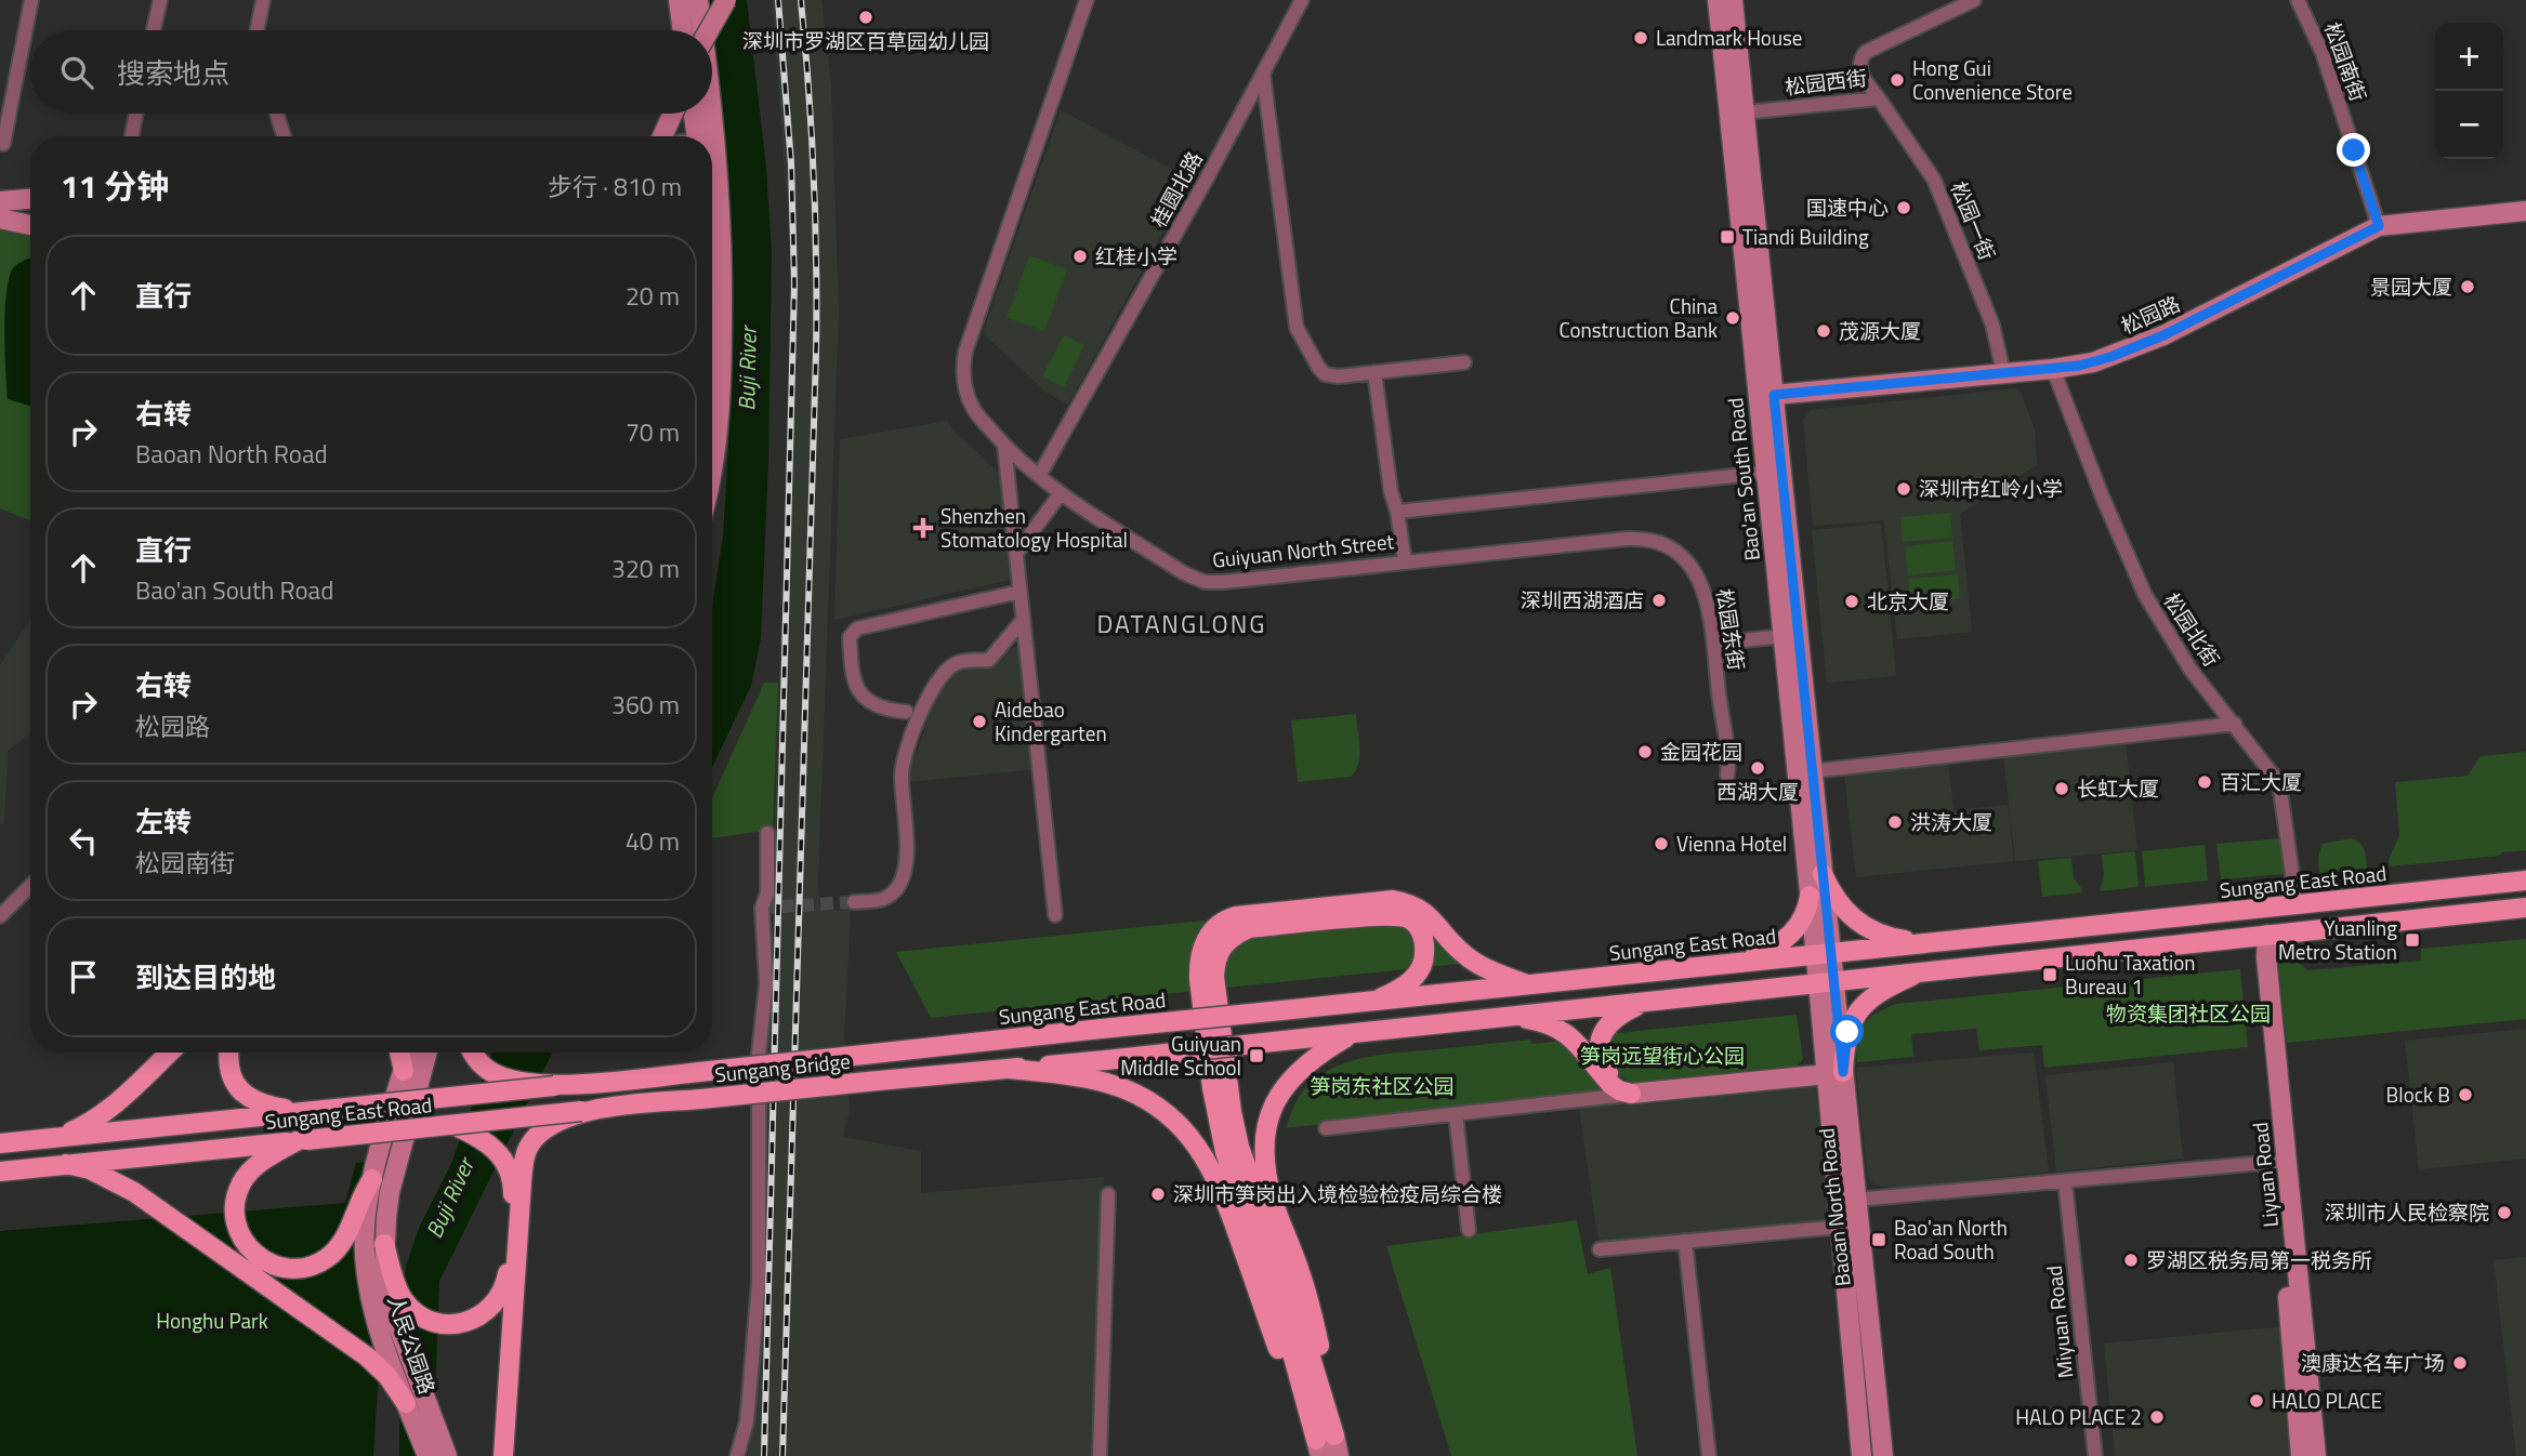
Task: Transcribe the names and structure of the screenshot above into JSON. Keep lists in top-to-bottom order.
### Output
{
  "streets": {
    "main road": ["Sungang East Road", "Sungang Bridge"],
    "street": [
      "松园南街",
      "松园西街",
      "桂圆北路",
      "松园一街",
      "松园路",
      "Bao'an South Road",
      "Guiyuan North Street",
      "松园东街",
      "松园北街",
      "Liyuan Road",
      "Baoan North Road",
      "Miyuan Road",
      "人民公园路"
    ]
  },
  "crossings": [
    ["松园南街", "松园路"],
    ["松园西街", "松园一街"],
    ["松园西街", "Bao'an South Road"],
    ["桂圆北路", "Guiyuan North Street"],
    ["松园一街", "松园路"],
    ["松园路", "Bao'an South Road"],
    ["松园路", "松园北街"],
    ["Bao'an South Road", "Sungang East Road"],
    ["Bao'an South Road", "Baoan North Road"],
    ["Guiyuan North Street", "松园东街"],
    ["松园北街", "Sungang East Road"],
    ["Sungang East Road", "Sungang Bridge"],
    ["Sungang East Road", "Baoan North Road"]
  ],
  "districts": ["DATANGLONG"],
  "water": ["Buji River"],
  "parks": [
    "物资集团社区公园",
    "笋岗远望街心公园",
    "笋岗东社区公园",
    "Honghu Park"
  ],
  "places": {
    "other": [
      "深圳市罗湖区百草园幼儿园",
      "Landmark House",
      "Hong Gui Convenience Store",
      "国速中心",
      "红桂小学",
      "景园大厦",
      "China Construction Bank",
      "茂源大厦",
      "深圳市红岭小学",
      "深圳西湖酒店",
      "北京大厦",
      "Aidebao Kindergarten",
      "金园花园",
      "西湖大厦",
      "百汇大厦",
      "长虹大厦",
      "洪涛大厦",
      "Vienna Hotel",
      "Block B",
      "深圳市笋岗出入境检验检疫局综合楼",
      "深圳市人民检察院",
      "罗湖区税务局第一税务所",
      "澳康达名车广场",
      "HALO PLACE",
      "HALO PLACE 2"
    ],
    "transit": [
      "Tiandi Building",
      "Yuanling Metro Station",
      "Luohu Taxation Bureau 1",
      "Guiyuan Middle School",
      "Bao'an North Road South"
    ],
    "health": ["Shenzhen Stomatology Hospital"]
  },
  "page": {
    "map_buttons": ["+", "−"],
    "search": "搜索地点",
    "heading": ["11 分钟", "步行 · 810 m"],
    "list": [
      ["直行", "20 m"],
      ["右转", "Baoan North Road", "70 m"],
      ["直行", "Bao'an South Road", "320 m"],
      ["右转", "松园路", "360 m"],
      ["左转", "松园南街", "40 m"],
      "到达目的地"
    ]
  }
}
